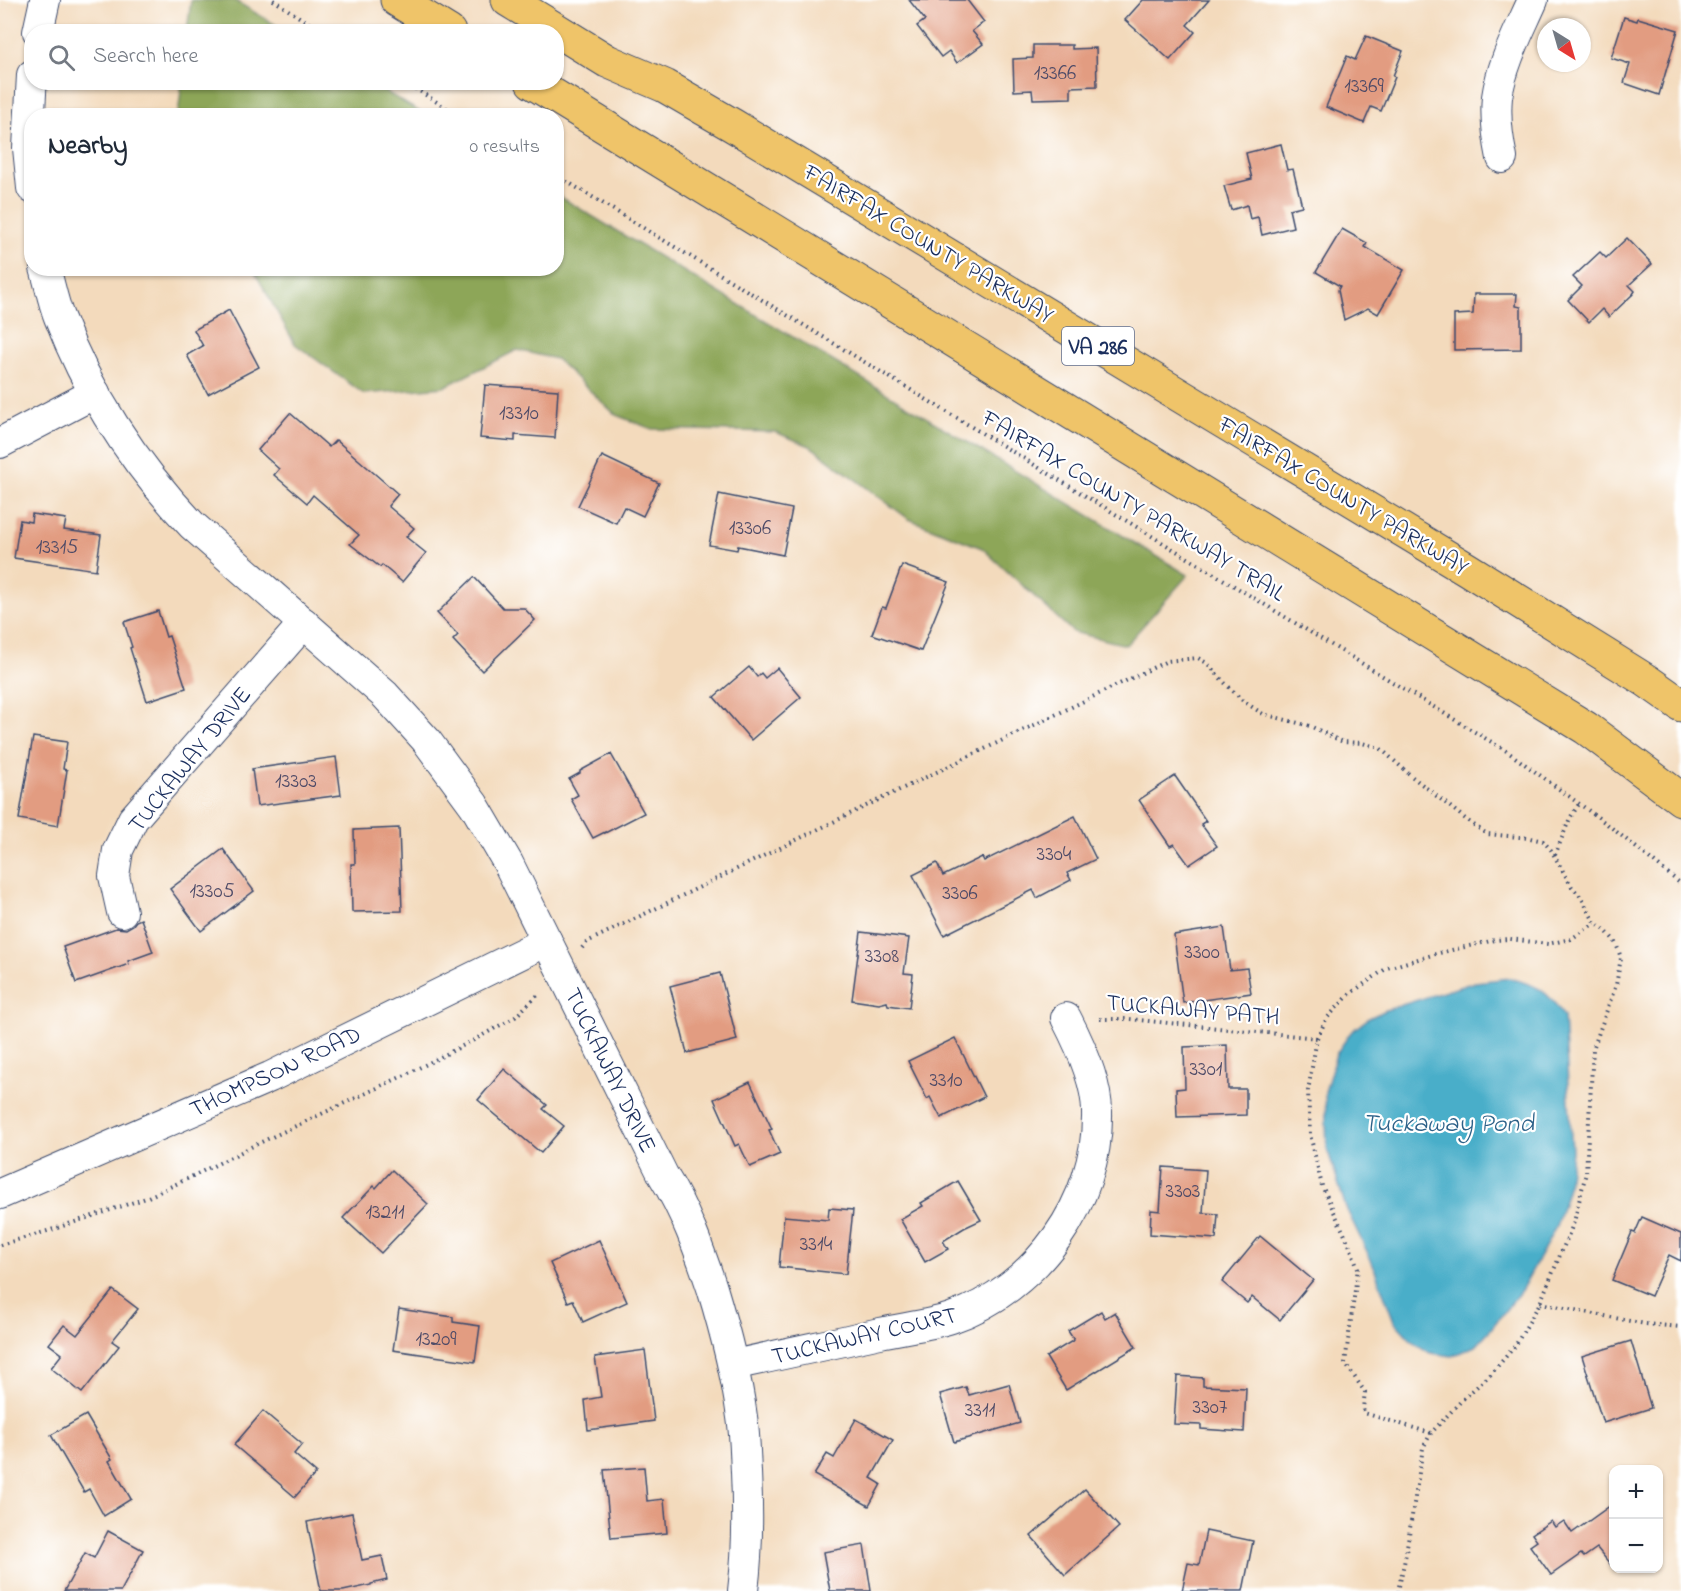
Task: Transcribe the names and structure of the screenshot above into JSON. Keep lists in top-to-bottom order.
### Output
{
  "streets": {
    "highway": ["FAIRFAX COUNTY PARKWAY", "VA 286"],
    "street": ["TUCKAWAY DRIVE", "THOMPSON ROAD", "TUCKAWAY COURT"],
    "path": ["FAIRFAX COUNTY PARKWAY TRAIL", "TUCKAWAY PATH"]
  },
  "crossings": [
    ["TUCKAWAY DRIVE", "THOMPSON ROAD"],
    ["TUCKAWAY DRIVE", "TUCKAWAY COURT"],
    ["TUCKAWAY PATH", "TUCKAWAY COURT"]
  ],
  "water": ["Tuckaway Pond"],
  "house_numbers": [
    "13366",
    "13369",
    "13310",
    "13306",
    "13315",
    "13303",
    "3304",
    "13305",
    "3306",
    "3300",
    "3308",
    "3301",
    "3310",
    "3303",
    "13211",
    "3314",
    "13209",
    "3307",
    "3311"
  ],
  "north": "bottom right",
  "page": {
    "search": "Search here",
    "heading": ["Nearby", "0 results"],
    "map_buttons": ["+", "−"]
  }
}
